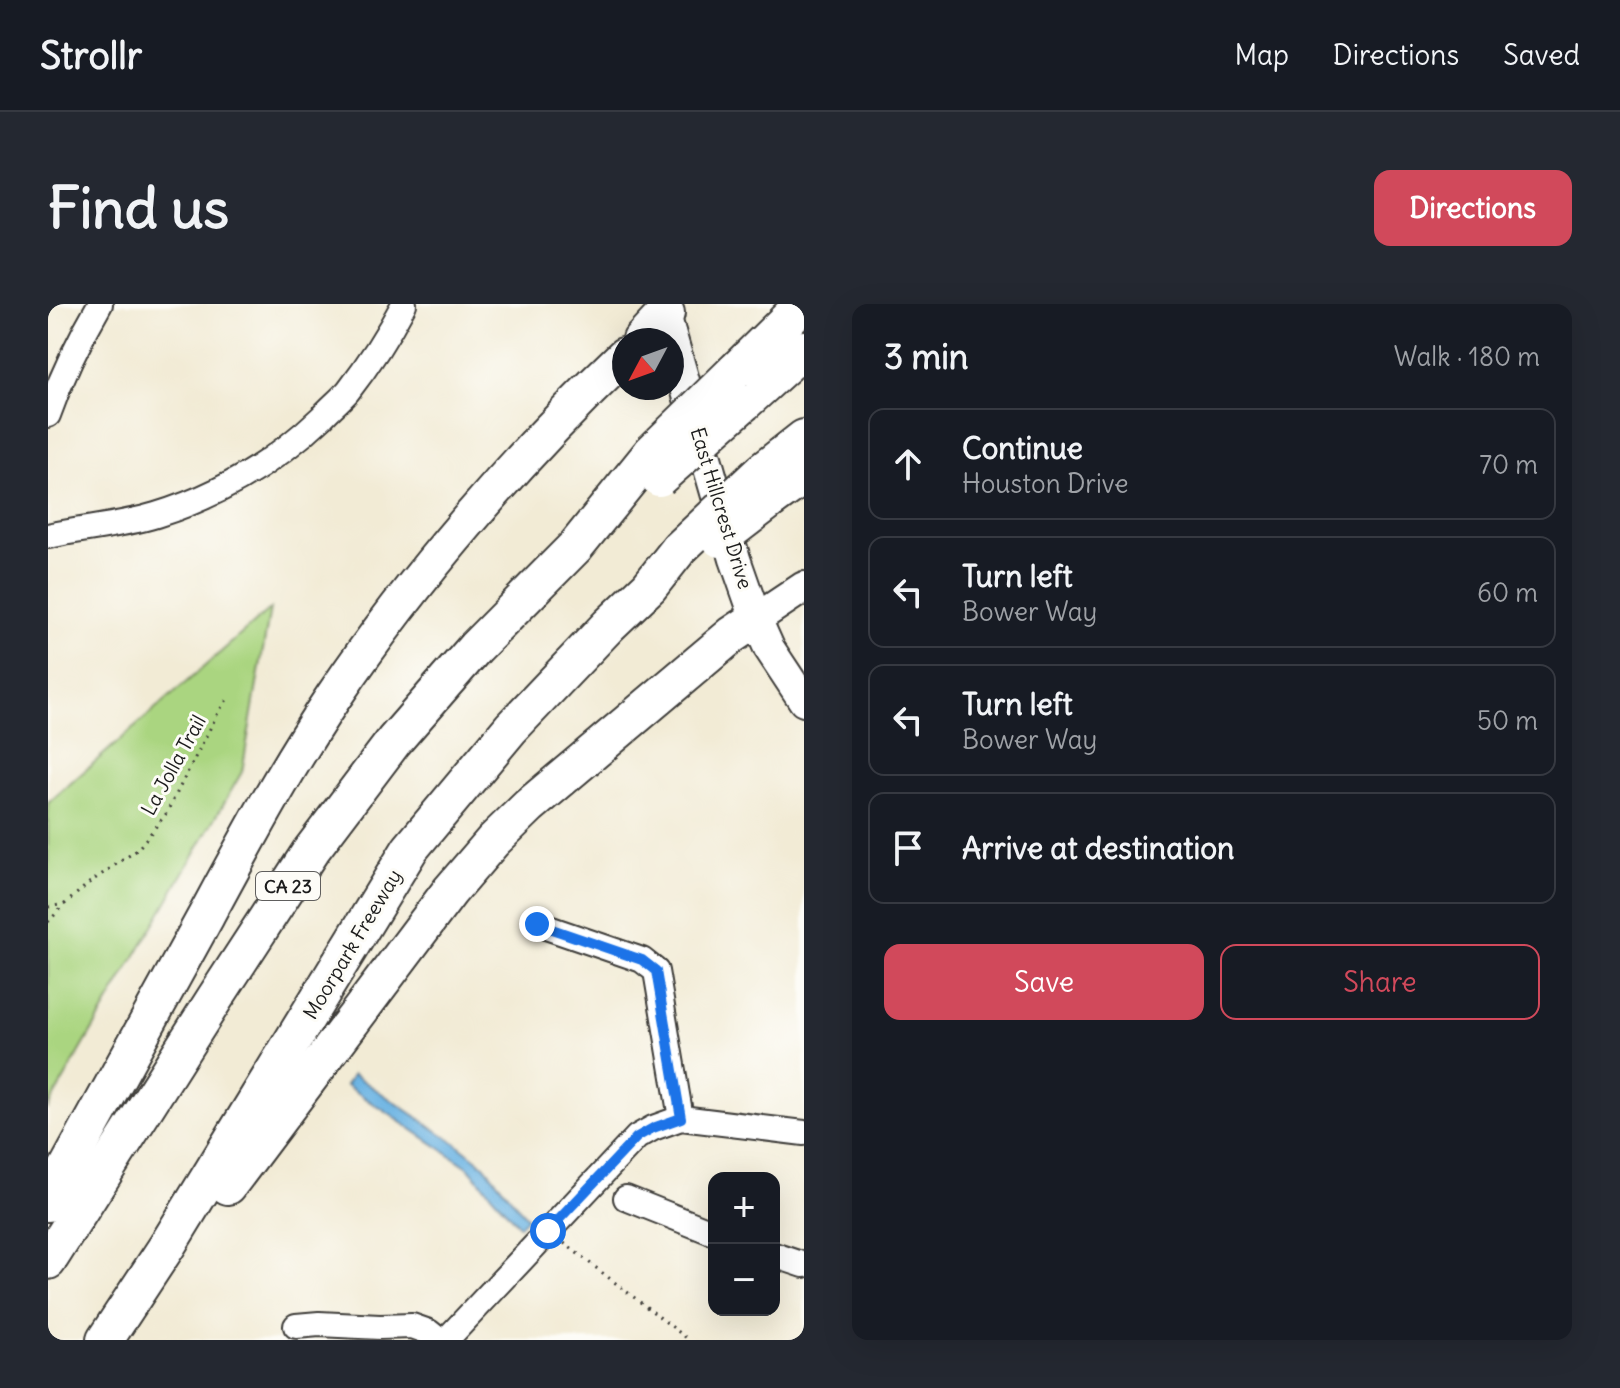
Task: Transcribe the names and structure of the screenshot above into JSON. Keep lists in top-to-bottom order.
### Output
{
  "streets": {
    "highway": ["CA 23", "Moorpark Freeway"],
    "main road": ["East Hillcrest Drive"],
    "path": ["La Jolla Trail"]
  },
  "north": "bottom left",
  "page": {
    "header": "Strollr",
    "nav": ["Map", "Directions", "Saved"],
    "buttons": [
      "Directions",
      ["Save", "Share"]
    ],
    "title": "Find us",
    "heading": ["3 min", "Walk · 180 m"],
    "list": [
      ["Continue", "Houston Drive", "70 m"],
      ["Turn left", "Bower Way", "60 m"],
      ["Turn left", "Bower Way", "50 m"],
      "Arrive at destination"
    ],
    "map_buttons": ["+", "−"]
  }
}
